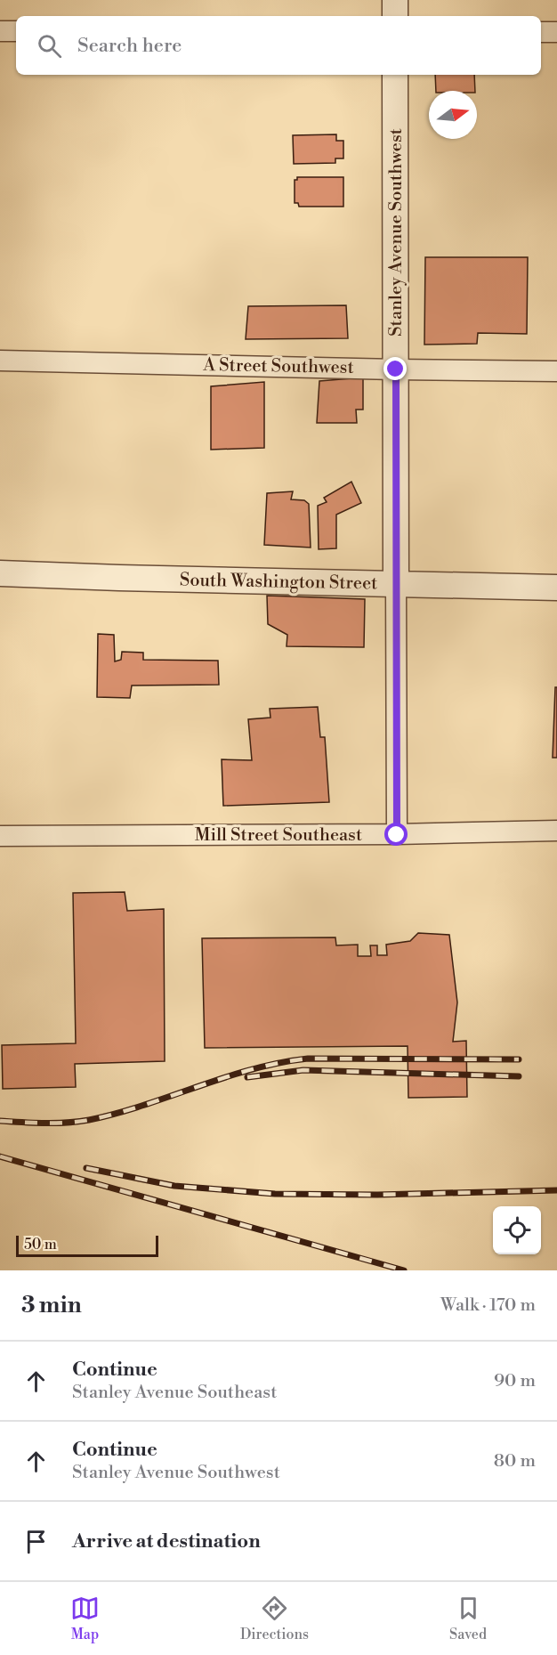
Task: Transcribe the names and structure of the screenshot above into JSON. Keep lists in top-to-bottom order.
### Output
{
  "streets": {
    "street": [
      "Stanley Avenue Southwest",
      "A Street Southwest",
      "South Washington Street",
      "Mill Street Southeast"
    ]
  },
  "crossings": [
    ["Stanley Avenue Southwest", "A Street Southwest"],
    ["Stanley Avenue Southwest", "South Washington Street"]
  ],
  "scale_bar": "50 m",
  "north": "right",
  "page": {
    "search": "Search here",
    "scale": "50 m",
    "heading": ["3 min", "Walk · 170 m"],
    "list": [
      ["Continue", "Stanley Avenue Southeast", "90 m"],
      ["Continue", "Stanley Avenue Southwest", "80 m"],
      "Arrive at destination"
    ],
    "nav": ["Map", "Directions", "Saved"]
  }
}
